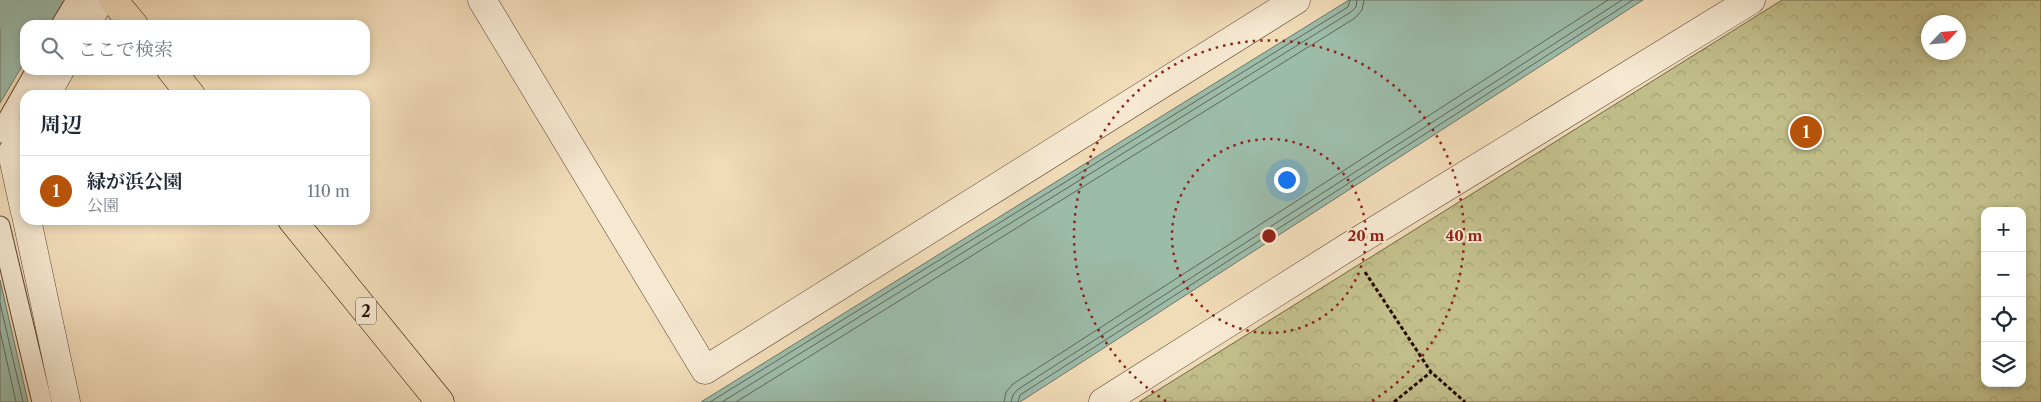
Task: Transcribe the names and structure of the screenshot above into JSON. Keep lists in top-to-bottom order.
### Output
{
  "streets": {
    "main road": ["2"]
  },
  "north": "top right",
  "page": {
    "search": "ここで検索",
    "heading": "周辺",
    "pins": "1",
    "list": [
      {
        "mark": "1",
        "name": "緑が浜公園",
        "note": "公園",
        "value": "110 m"
      }
    ],
    "map_buttons": ["+", "−"]
  },
  "rings": ["20 m", "40 m"]
}
